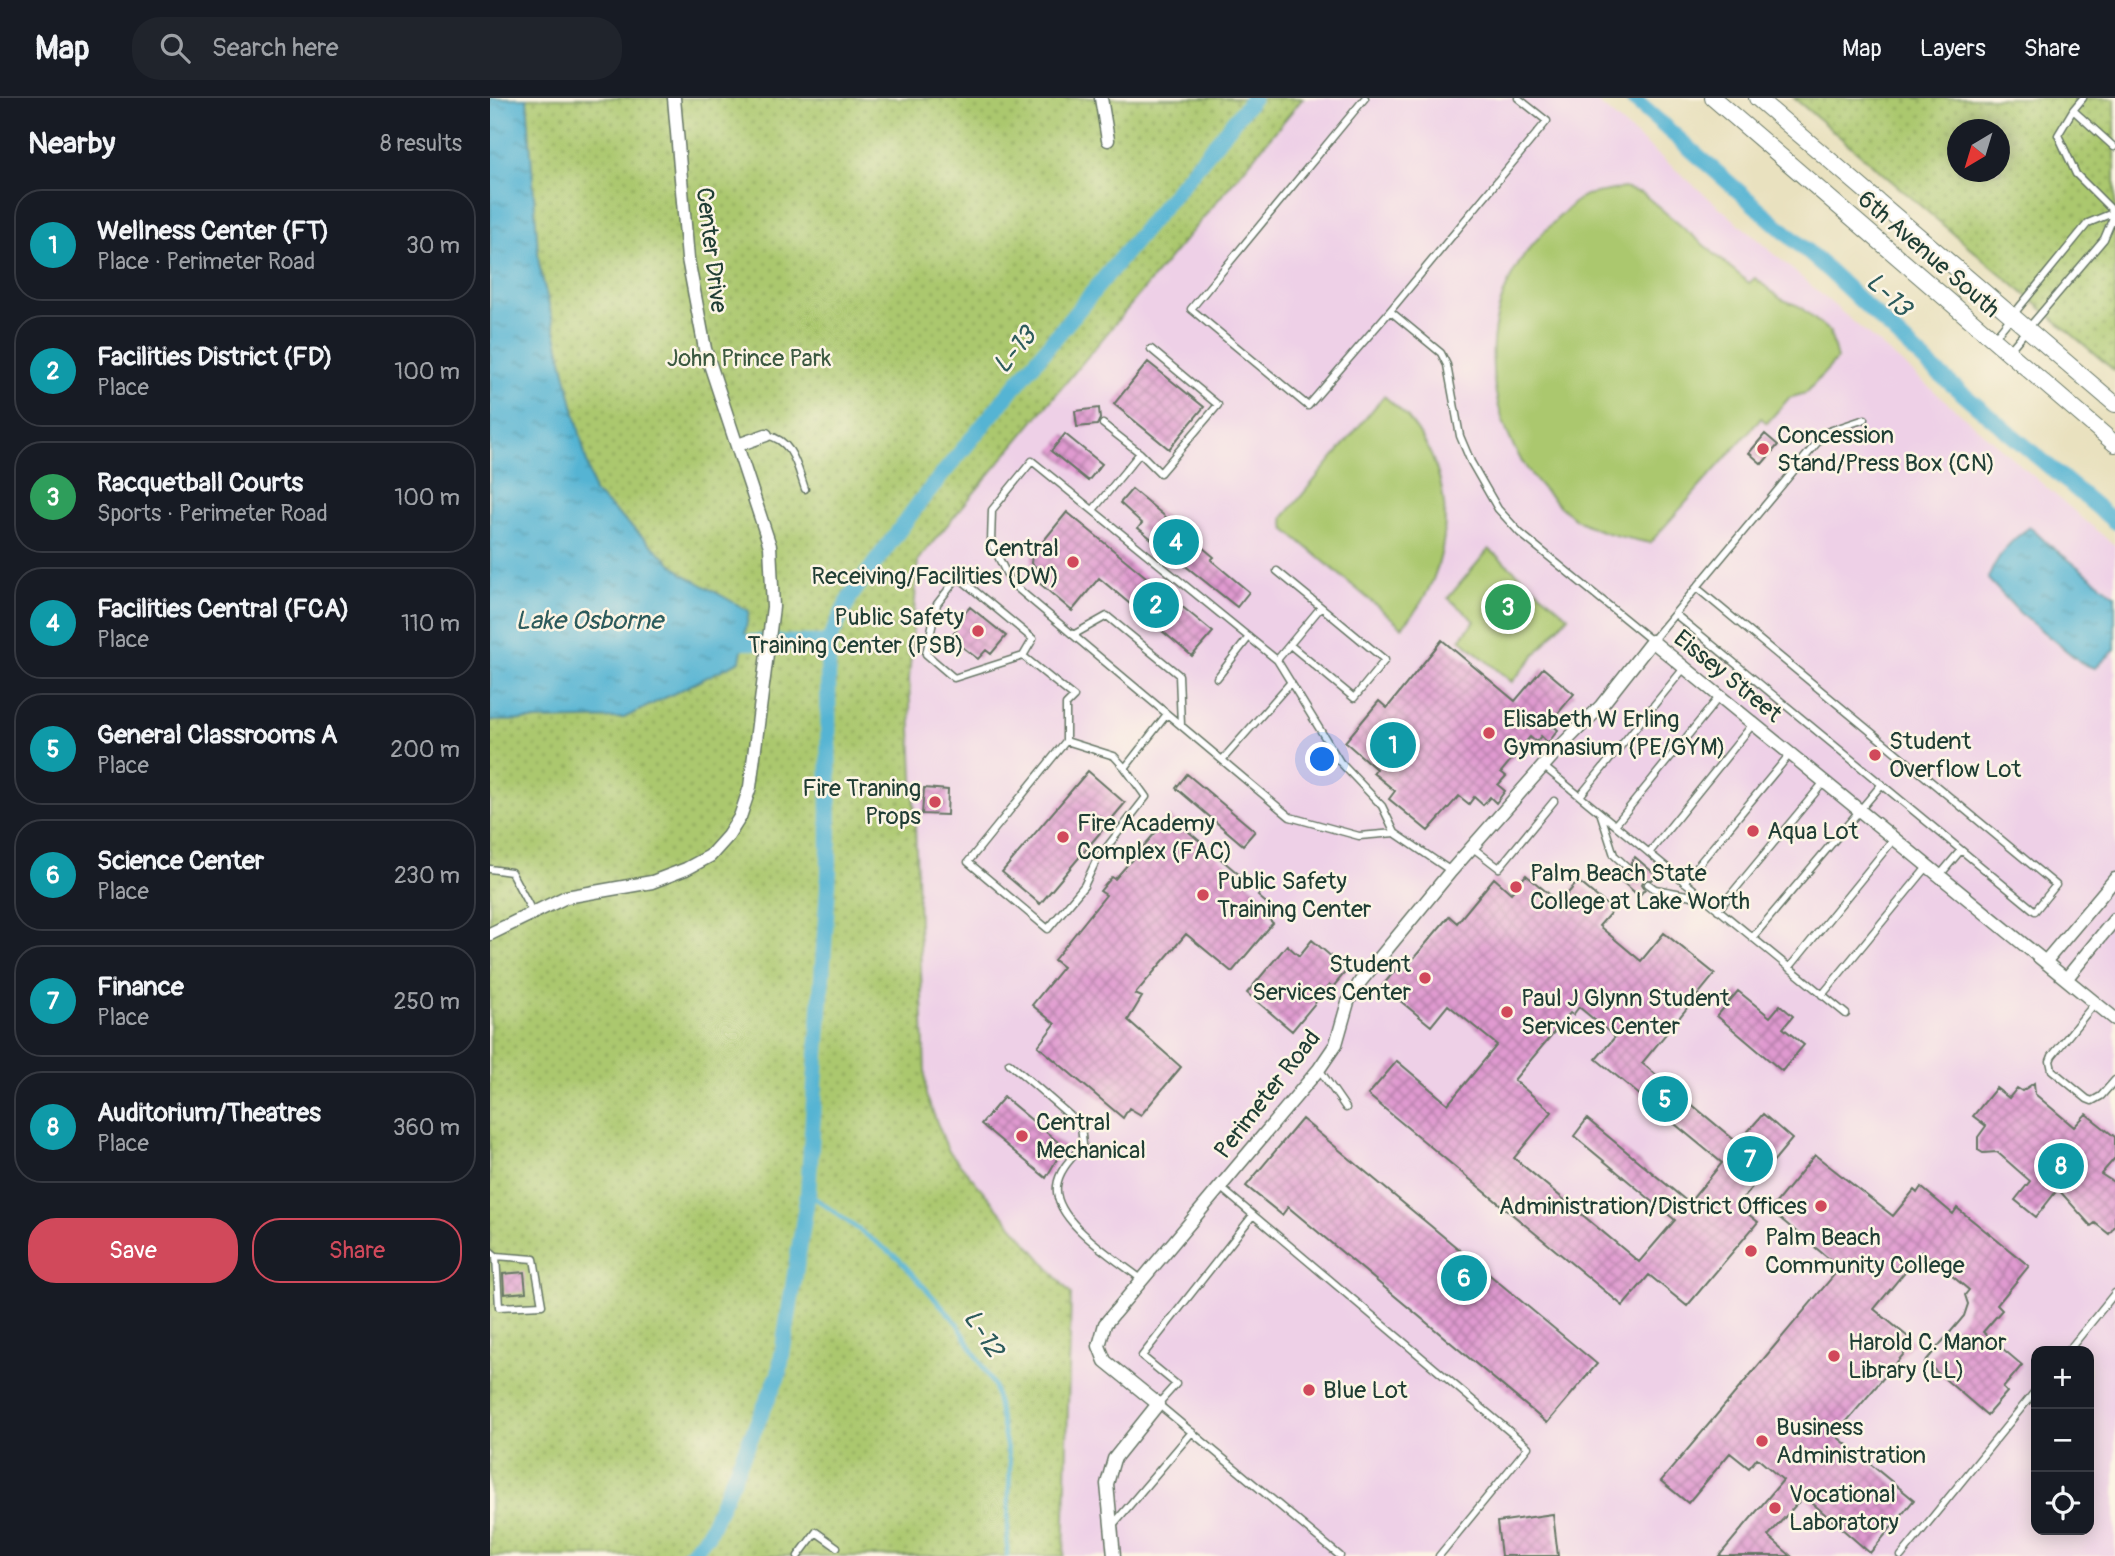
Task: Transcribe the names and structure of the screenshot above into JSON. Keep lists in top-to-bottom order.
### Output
{
  "streets": {
    "street": [
      "Center Drive",
      "6th Avenue South",
      "Eissey Street",
      "Perimeter Road"
    ]
  },
  "crossings": [
    ["Eissey Street", "Perimeter Road"]
  ],
  "water": ["L-13", "Lake Osborne", "L-12"],
  "parks": ["John Prince Park"],
  "places": [
    "Concession Stand/Press Box (CN)",
    "Central Receiving/Facilities (DW)",
    "Public Safety Training Center (PSB)",
    "Elisabeth W Erling Gymnasium (PE/GYM)",
    "Student Overflow Lot",
    "Fire Traning Props",
    "Aqua Lot",
    "Fire Academy Complex (FAC)",
    "Palm Beach State College at Lake Worth",
    "Public Safety Training Center",
    "Student Services Center",
    "Paul J Glynn Student Services Center",
    "Central Mechanical",
    "Administration/District Offices",
    "Palm Beach Community College",
    "Harold C. Manor Library (LL)",
    "Blue Lot",
    "Business Administration",
    "Vocational Laboratory"
  ],
  "north": "bottom left",
  "page": {
    "header": "Map",
    "search": "Search here",
    "nav": ["Map", "Layers", "Share"],
    "heading": ["Nearby", "8 results"],
    "list": [
      {
        "mark": "1",
        "name": "Wellness Center (FT)",
        "note": "Place · Perimeter Road",
        "value": "30 m"
      },
      {
        "mark": "2",
        "name": "Facilities District (FD)",
        "note": "Place",
        "value": "100 m"
      },
      {
        "mark": "3",
        "name": "Racquetball Courts",
        "note": "Sports · Perimeter Road",
        "value": "100 m"
      },
      {
        "mark": "4",
        "name": "Facilities Central (FCA)",
        "note": "Place",
        "value": "110 m"
      },
      {
        "mark": "5",
        "name": "General Classrooms A",
        "note": "Place",
        "value": "200 m"
      },
      {
        "mark": "6",
        "name": "Science Center",
        "note": "Place",
        "value": "230 m"
      },
      {
        "mark": "7",
        "name": "Finance",
        "note": "Place",
        "value": "250 m"
      },
      {
        "mark": "8",
        "name": "Auditorium/Theatres",
        "note": "Place",
        "value": "360 m"
      }
    ],
    "pins": [
      "4",
      "2",
      "3",
      "1",
      "5",
      "7",
      "8",
      "6"
    ],
    "buttons": ["Save", "Share"],
    "map_buttons": ["+", "−"]
  }
}
